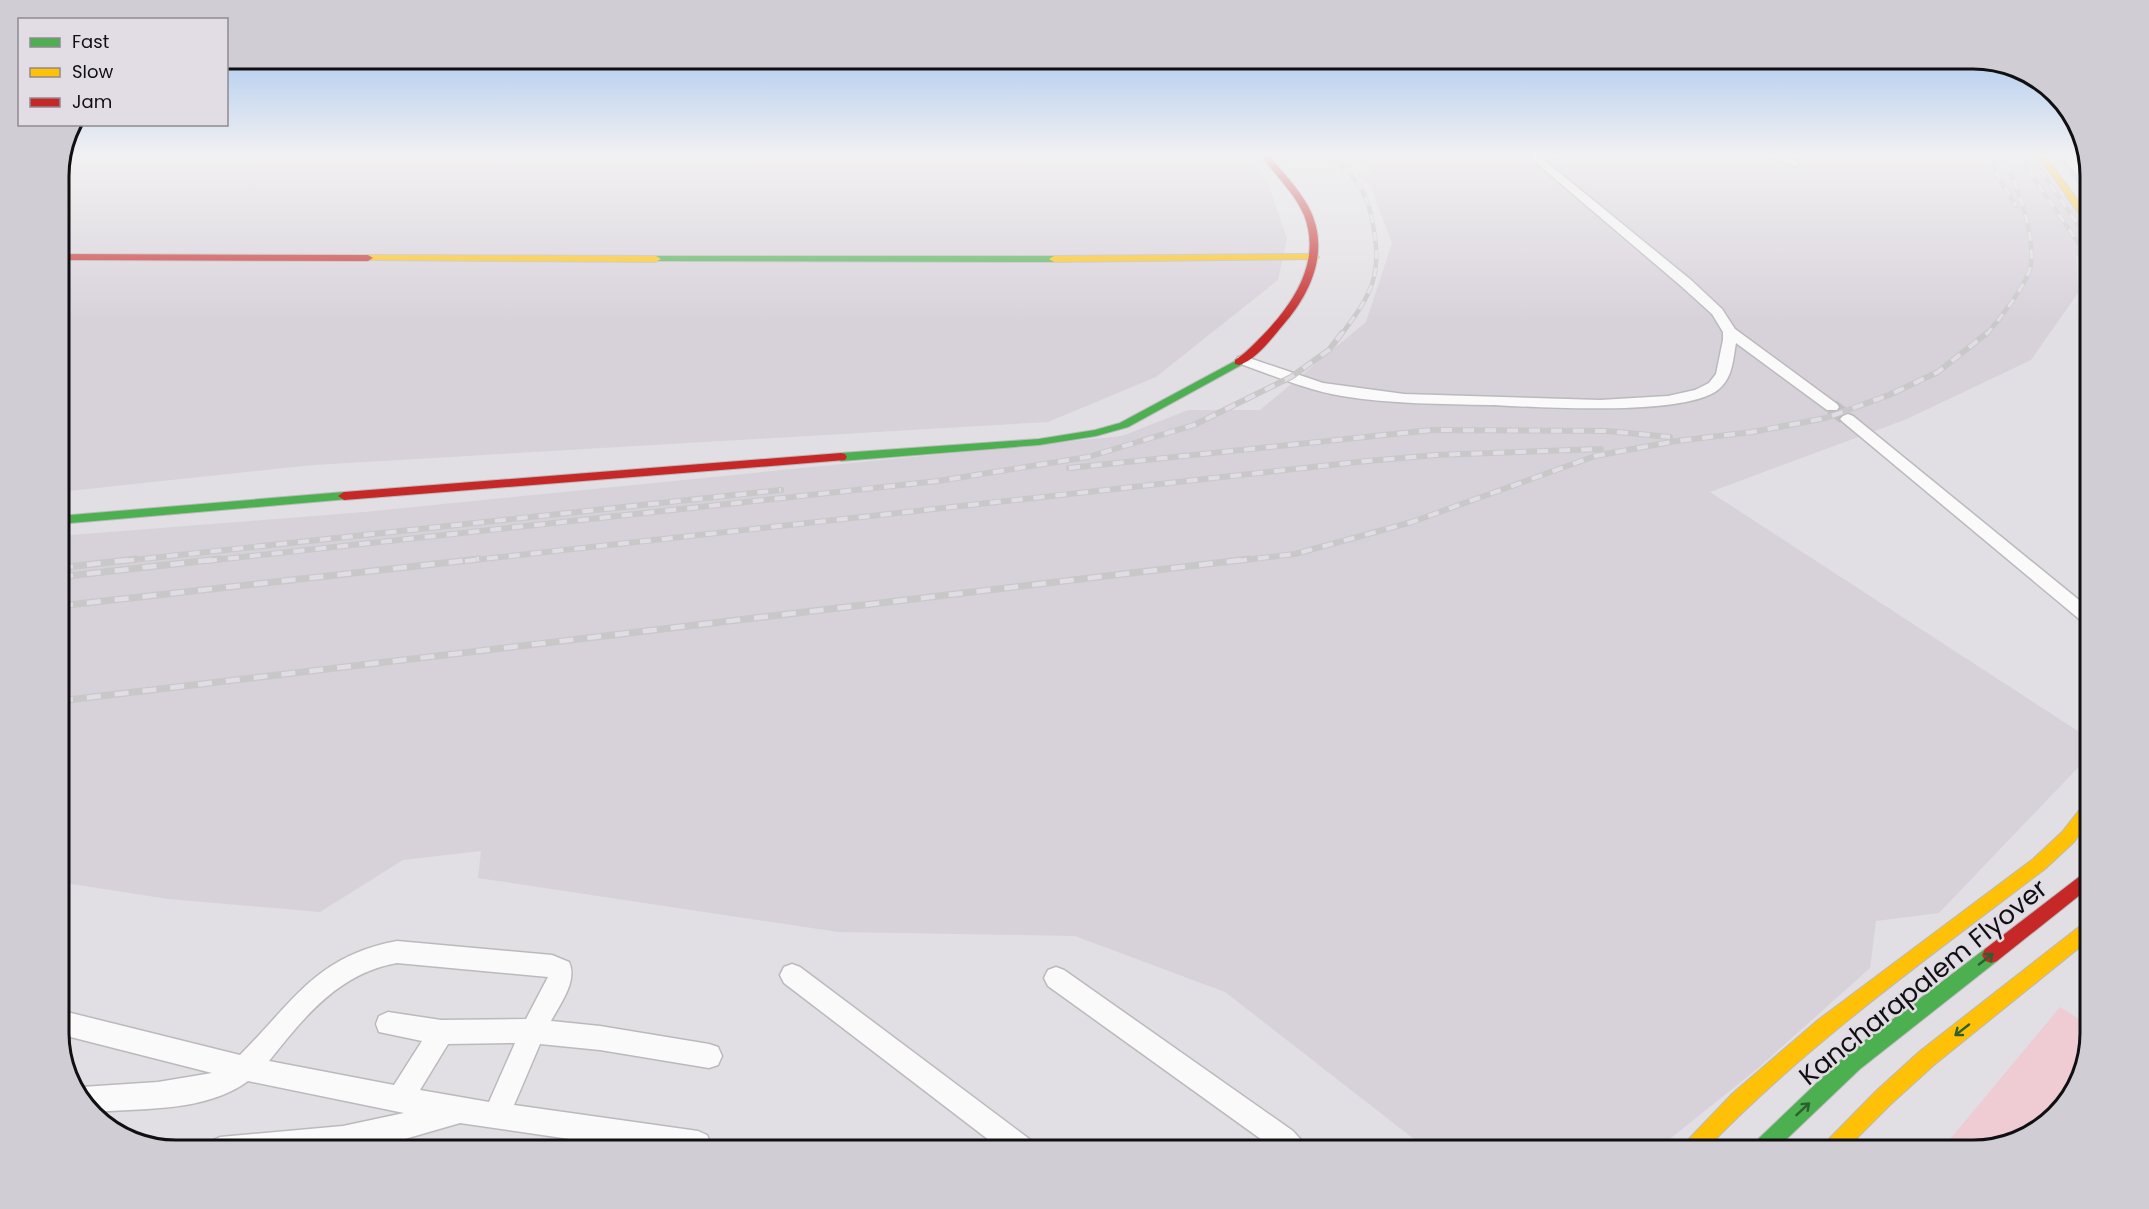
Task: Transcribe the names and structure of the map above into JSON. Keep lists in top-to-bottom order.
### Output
{
  "streets": {
    "street": ["Kancharapalem Flyover"]
  },
  "legend": ["Fast", "Slow", "Jam"]
}
